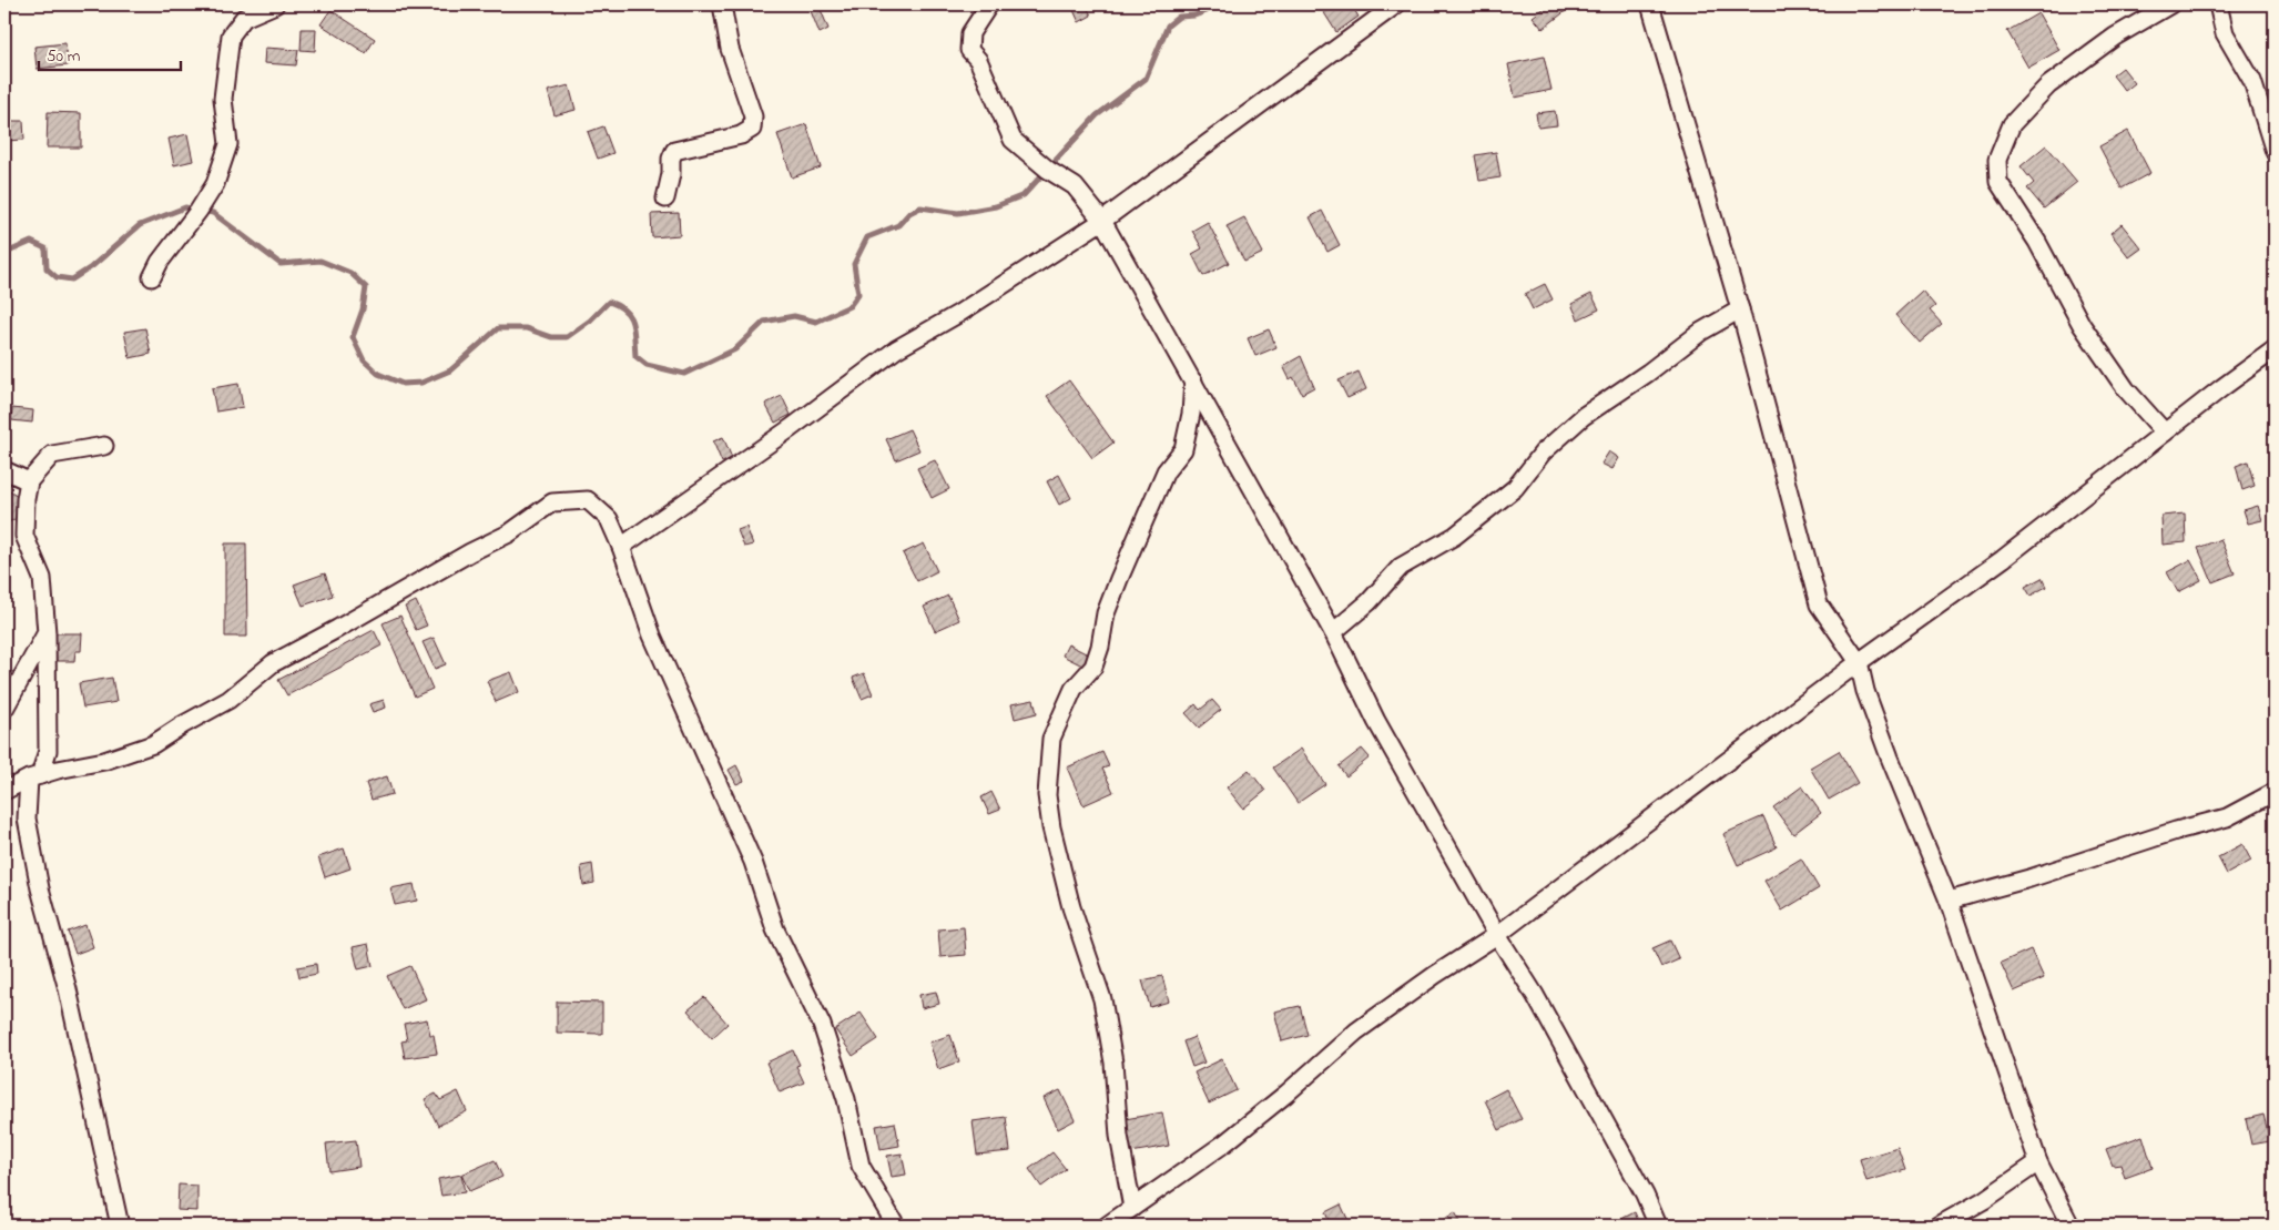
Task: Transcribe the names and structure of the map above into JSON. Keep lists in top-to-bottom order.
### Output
{
  "scale_bar": "50 m"
}
